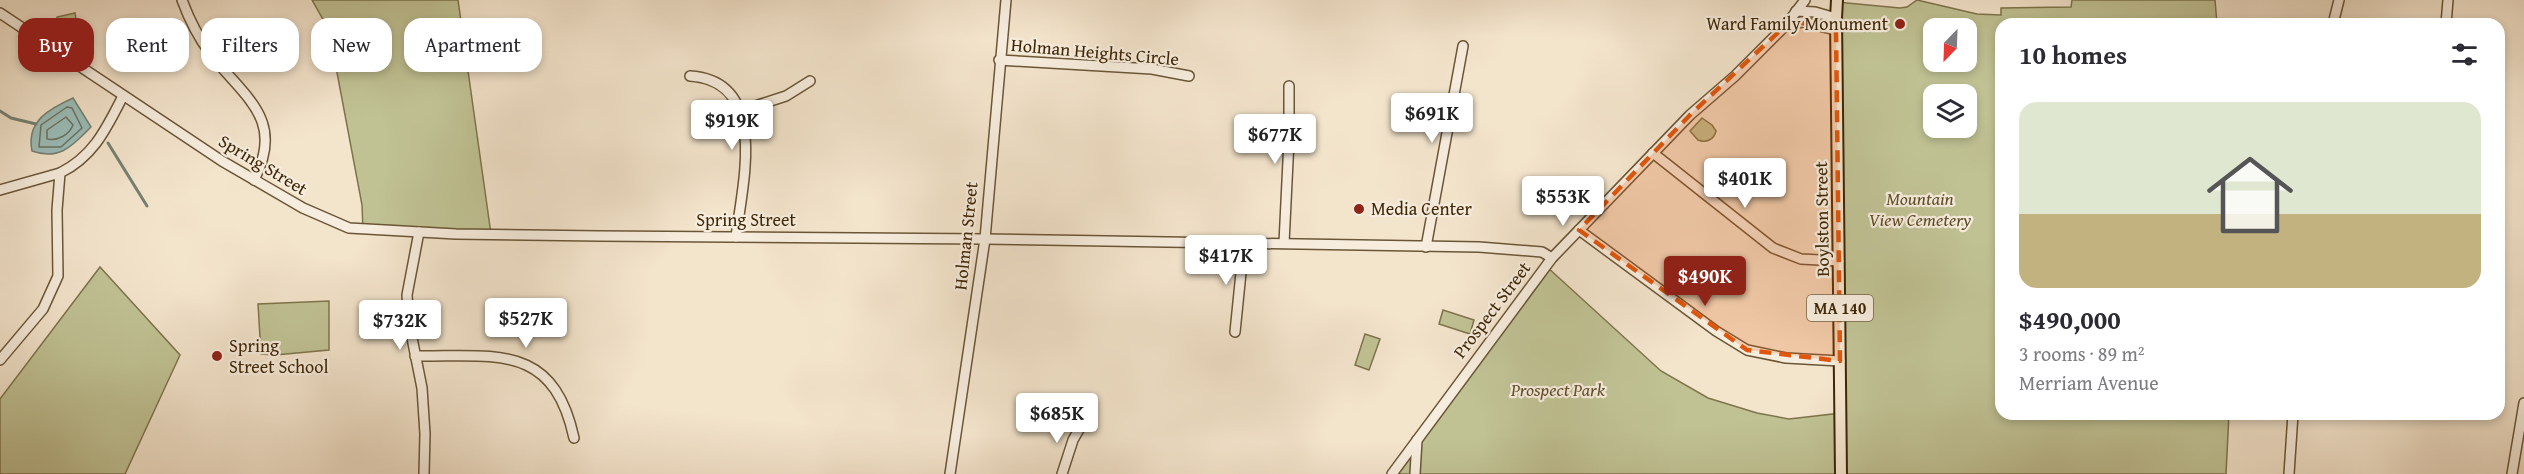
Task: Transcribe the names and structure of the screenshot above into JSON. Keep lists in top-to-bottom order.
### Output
{
  "streets": {
    "main road": ["Boylston Street", "MA 140"],
    "street": [
      "Holman Heights Circle",
      "Spring Street",
      "Holman Street",
      "Prospect Street"
    ]
  },
  "crossings": [
    ["Holman Heights Circle", "Holman Street"],
    ["Spring Street", "Holman Street"],
    ["Spring Street", "Prospect Street"]
  ],
  "parks": ["Mountain View Cemetery", "Prospect Park"],
  "places": ["Ward Family Monument", "Media Center", "Spring Street School"],
  "north": "bottom left",
  "page": {
    "chip": [
      "Buy",
      "Rent",
      "Filters",
      "New",
      "Apartment"
    ],
    "heading": "10 homes",
    "list": [
      {
        "name": "$490,000",
        "note": "3 rooms · 89 m² · Merriam Avenue"
      }
    ],
    "price": [
      "$691K",
      "$919K",
      "$677K",
      "$401K",
      "$553K",
      "$417K",
      "$490K",
      "$527K",
      "$732K",
      "$685K"
    ]
  }
}
